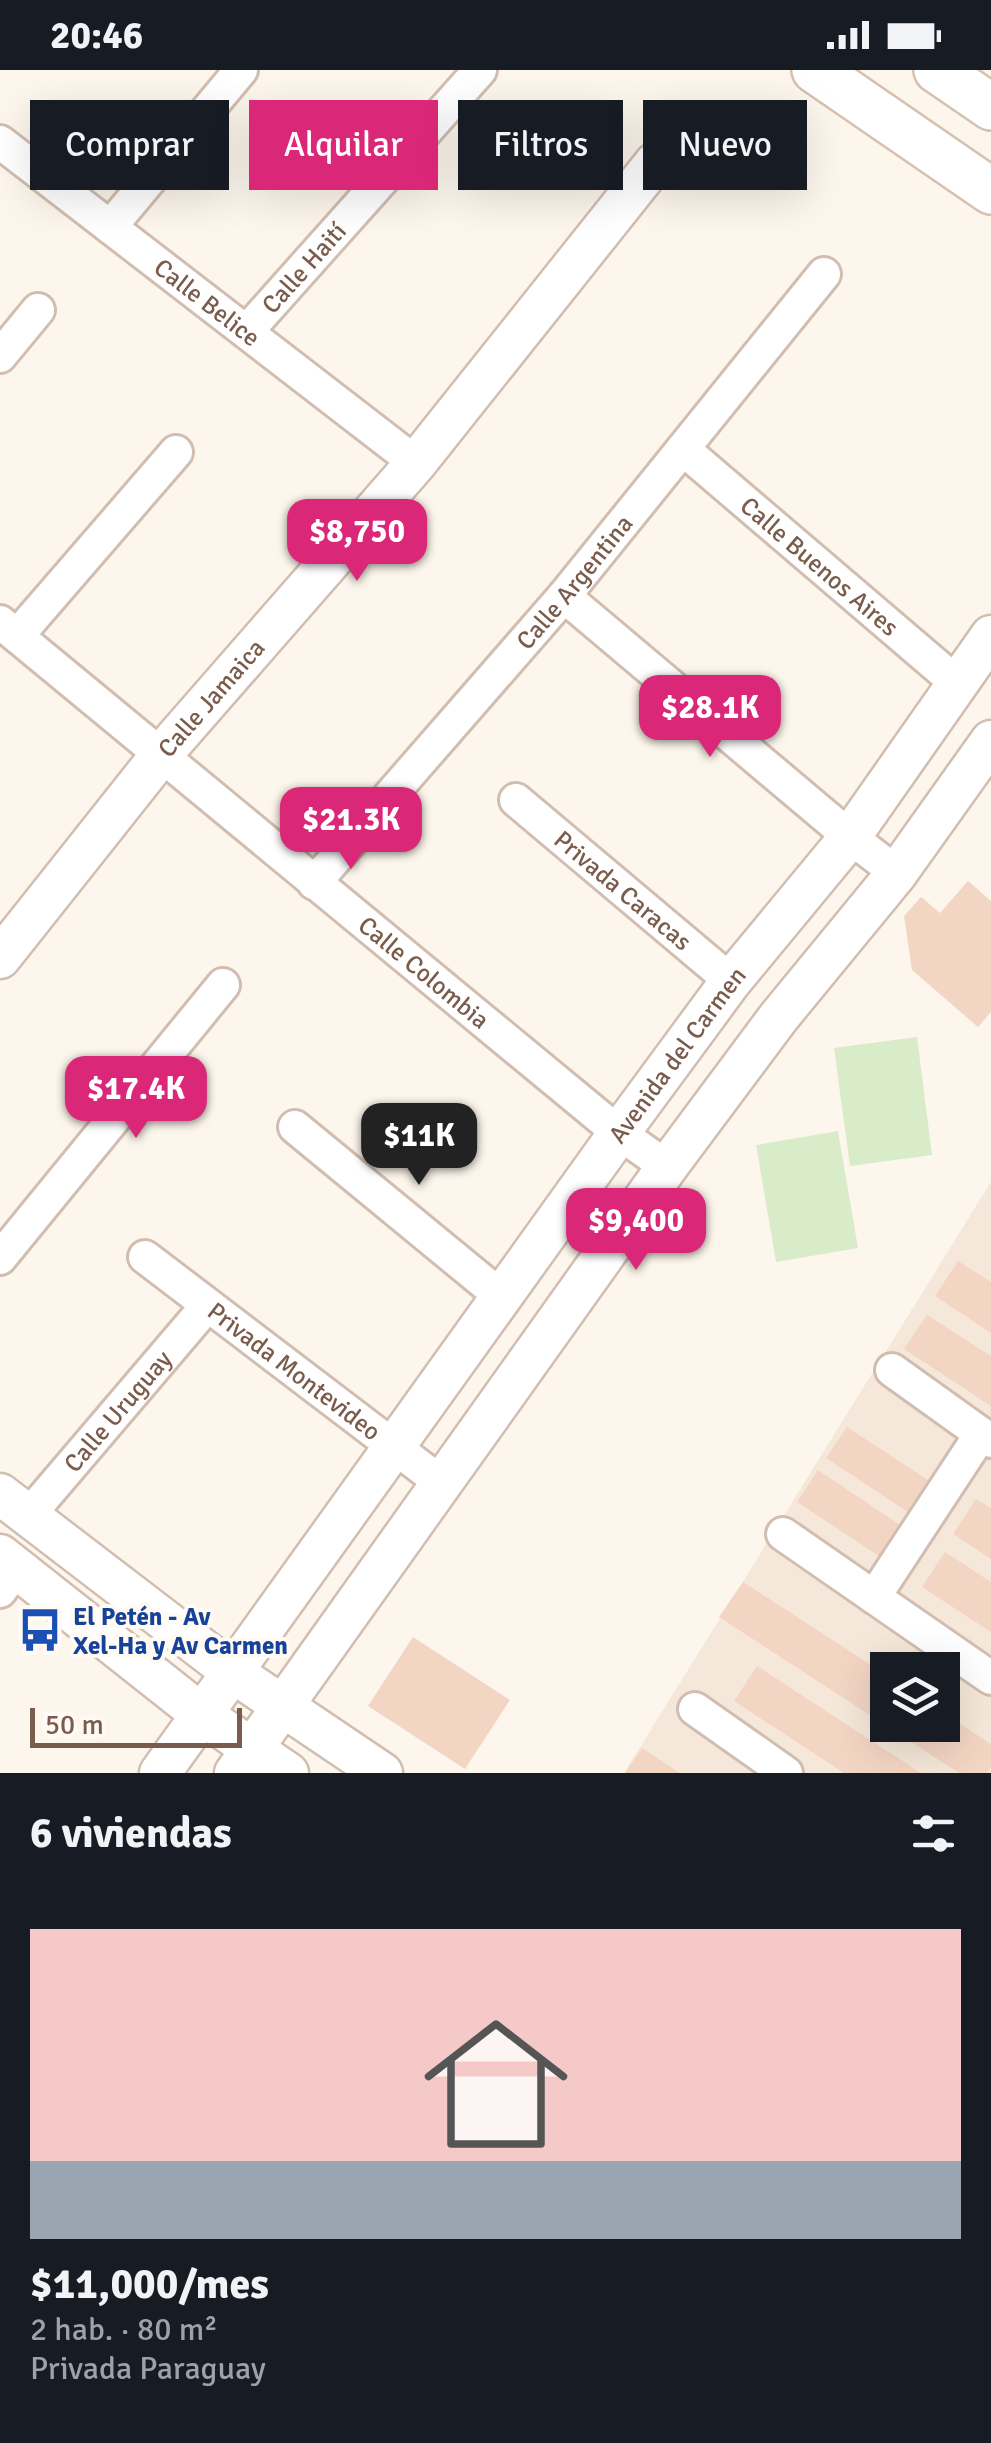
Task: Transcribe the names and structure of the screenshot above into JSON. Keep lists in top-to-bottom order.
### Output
{
  "streets": {
    "street": [
      "Calle Haití",
      "Calle Belice",
      "Calle Buenos Aires",
      "Calle Argentina",
      "Calle Jamaica",
      "Privada Caracas",
      "Calle Colombia",
      "Avenida del Carmen",
      "Privada Montevideo",
      "Calle Uruguay"
    ]
  },
  "crossings": [
    ["Calle Haití", "Calle Belice"],
    ["Calle Belice", "Calle Jamaica"],
    ["Calle Buenos Aires", "Calle Argentina"],
    ["Calle Buenos Aires", "Avenida del Carmen"],
    ["Calle Argentina", "Calle Colombia"],
    ["Calle Jamaica", "Calle Colombia"],
    ["Privada Caracas", "Avenida del Carmen"],
    ["Calle Colombia", "Avenida del Carmen"],
    ["Avenida del Carmen", "Privada Montevideo"],
    ["Privada Montevideo", "Calle Uruguay"]
  ],
  "places": {
    "bus stop": ["El Petén - Av Xel-Ha y Av Carmen"]
  },
  "scale_bar": "50 m",
  "page": {
    "status": "20:46",
    "chip": [
      "Comprar",
      "Alquilar",
      "Filtros",
      "Nuevo"
    ],
    "price": [
      "$8,750",
      "$28.1K",
      "$21.3K",
      "$17.4K",
      "$11K",
      "$9,400"
    ],
    "scale": "50 m",
    "heading": "6 viviendas",
    "list": [
      {
        "name": "$11,000/mes",
        "note": "2 hab. · 80 m² · Privada Paraguay"
      }
    ]
  }
}
